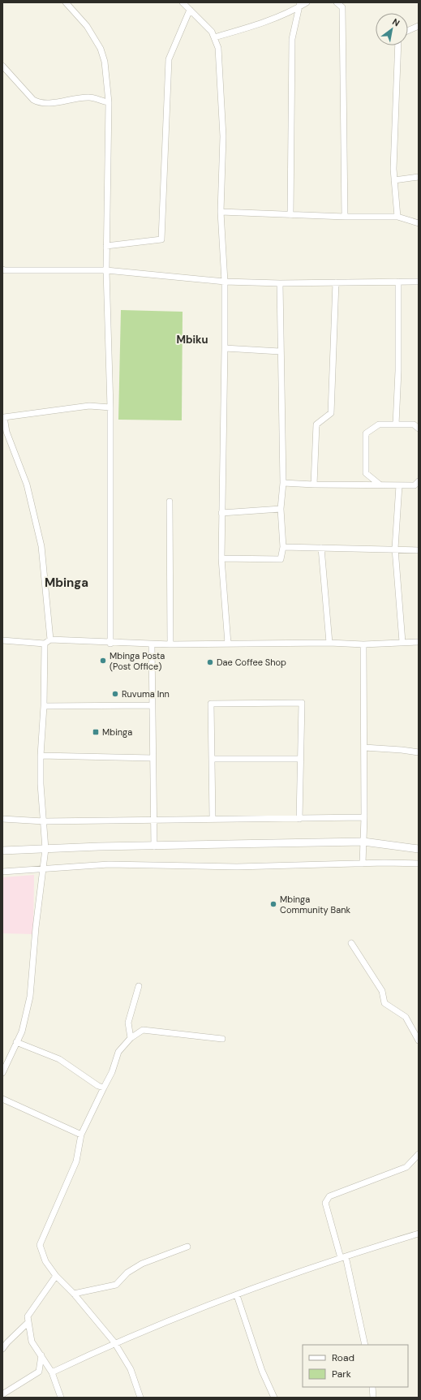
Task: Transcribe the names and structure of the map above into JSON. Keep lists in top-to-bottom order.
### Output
{
  "districts": ["Mbiku", "Mbinga"],
  "places": {
    "other": [
      "Mbinga Posta (Post Office)",
      "Dae Coffee Shop",
      "Ruvuma Inn",
      "Mbinga Community Bank"
    ],
    "transit": ["Mbinga"]
  },
  "legend": ["Road", "Park"],
  "north": "top right"
}
